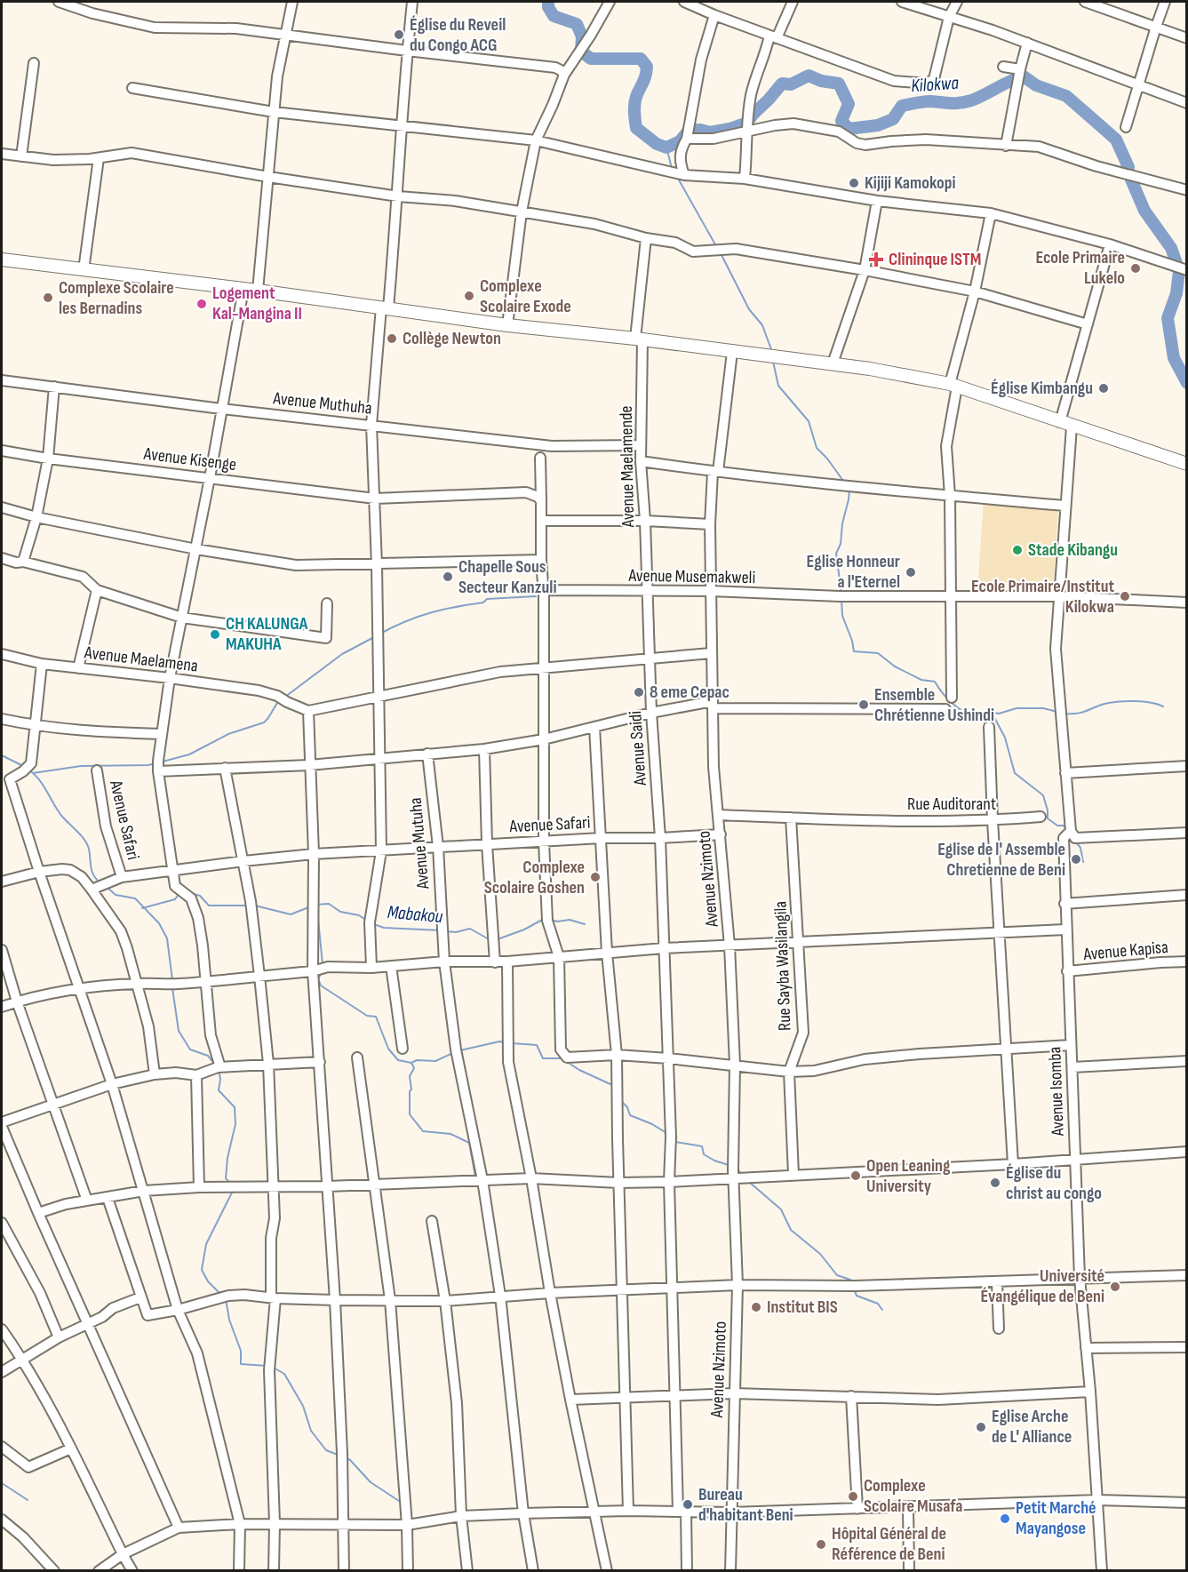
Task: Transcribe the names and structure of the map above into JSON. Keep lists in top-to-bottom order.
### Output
{
  "streets": {
    "street": [
      "Avenue Muthuha",
      "Avenue Kisenge",
      "Avenue Maelamende",
      "Avenue Musemakweli",
      "Avenue Maelamena",
      "Avenue Saidi",
      "Rue Auditorant",
      "Avenue Safari",
      "Avenue Mutuha",
      "Avenue Nzimoto",
      "Avenue Kapisa",
      "Rue Sayba Wasilangila",
      "Avenue Isomba"
    ]
  },
  "crossings": [
    ["Avenue Muthuha", "Avenue Maelamende"],
    ["Avenue Maelamende", "Avenue Musemakweli"],
    ["Avenue Maelamende", "Avenue Saidi"],
    ["Avenue Musemakweli", "Avenue Saidi"],
    ["Avenue Musemakweli", "Avenue Nzimoto"],
    ["Avenue Saidi", "Avenue Safari"],
    ["Rue Auditorant", "Rue Sayba Wasilangila"],
    ["Avenue Safari", "Avenue Mutuha"],
    ["Avenue Safari", "Avenue Nzimoto"],
    ["Avenue Kapisa", "Avenue Isomba"]
  ],
  "water": ["Kilokwa", "Mabakou"],
  "places": {
    "other": [
      "Église du Reveil du Congo ACG",
      "Kijiji Kamokopi",
      "Ecole Primaire Lukelo",
      "Complexe Scolaire Exode",
      "Complexe Scolaire les Bernadins",
      "Logement Kal-Mangina II",
      "Collège Newton",
      "Église Kimbangu",
      "Stade Kibangu",
      "Eglise Honneur a l'Eternel",
      "Chapelle Sous Secteur Kanzuli",
      "Ecole Primaire/Institut Kilokwa",
      "CH KALUNGA MAKUHA",
      "8 eme Cepac",
      "Ensemble Chrétienne Ushindi",
      "Eglise de l' Assemble Chretienne de Beni",
      "Complexe Scolaire Goshen",
      "Open Leaning University",
      "Église du christ au congo",
      "Université Évangélique de Beni",
      "Institut BIS",
      "Eglise Arche de L' Alliance",
      "Complexe Scolaire Musafa",
      "Bureau d'habitant Beni",
      "Petit Marché Mayangose",
      "Hôpital Général de Référence de Beni"
    ],
    "health": ["Clininque ISTM"]
  }
}
